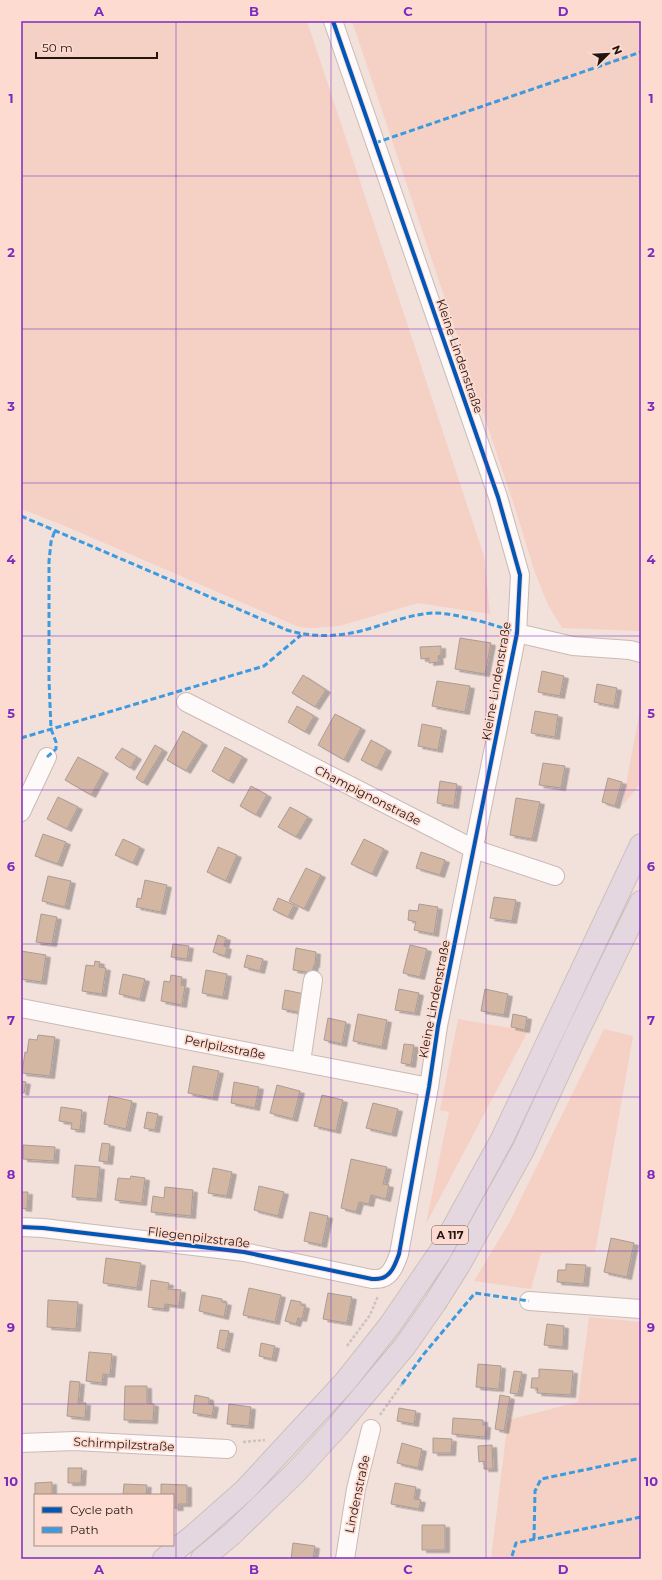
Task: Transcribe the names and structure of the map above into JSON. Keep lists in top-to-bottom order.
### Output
{
  "streets": {
    "highway": ["A 117"],
    "street": [
      "Kleine Lindenstraße",
      "Champignonstraße",
      "Perlpilzstraße",
      "Fliegenpilzstraße",
      "Schirmpilzstraße",
      "Lindenstraße"
    ]
  },
  "crossings": [
    ["Kleine Lindenstraße", "Champignonstraße"],
    ["Kleine Lindenstraße", "Perlpilzstraße"],
    ["Kleine Lindenstraße", "Fliegenpilzstraße"]
  ],
  "legend": ["Cycle path", "Path"],
  "scale_bar": "50 m",
  "north": "top right",
  "grid": {
    "columns": [
      "A",
      "B",
      "C",
      "D"
    ],
    "rows": [
      "1",
      "2",
      "3",
      "4",
      "5",
      "6",
      "7",
      "8",
      "9",
      "10"
    ]
  }
}
